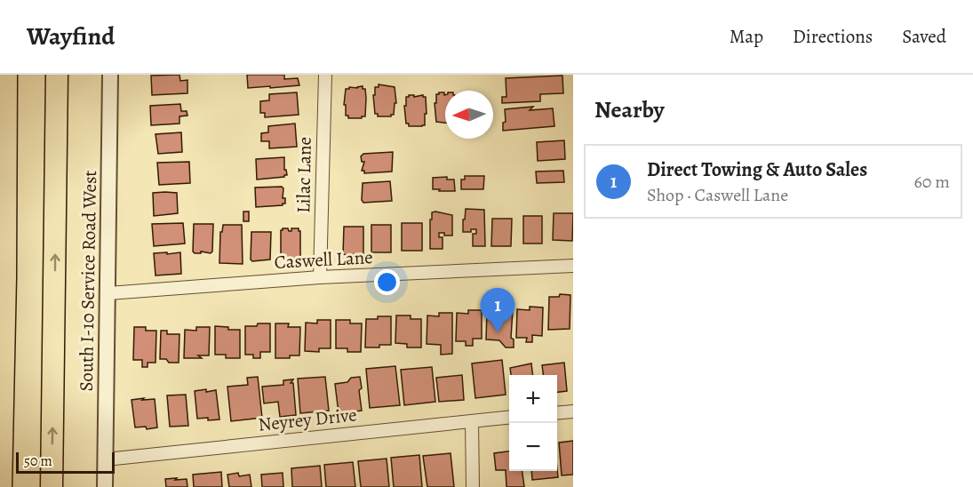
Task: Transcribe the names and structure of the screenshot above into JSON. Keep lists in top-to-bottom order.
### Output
{
  "streets": {
    "street": [
      "Lilac Lane",
      "Caswell Lane",
      "South I-10 Service Road West",
      "Neyrey Drive"
    ]
  },
  "crossings": [
    ["Lilac Lane", "Caswell Lane"],
    ["Caswell Lane", "South I-10 Service Road West"],
    ["South I-10 Service Road West", "Neyrey Drive"]
  ],
  "scale_bar": "50 m",
  "north": "left",
  "page": {
    "header": "Wayfind",
    "nav": ["Map", "Directions", "Saved"],
    "heading": "Nearby",
    "list": [
      {
        "mark": "1",
        "name": "Direct Towing & Auto Sales",
        "note": "Shop · Caswell Lane",
        "value": "60 m"
      }
    ],
    "pins": "1",
    "map_buttons": ["+", "−"],
    "scale": "50 m"
  }
}
